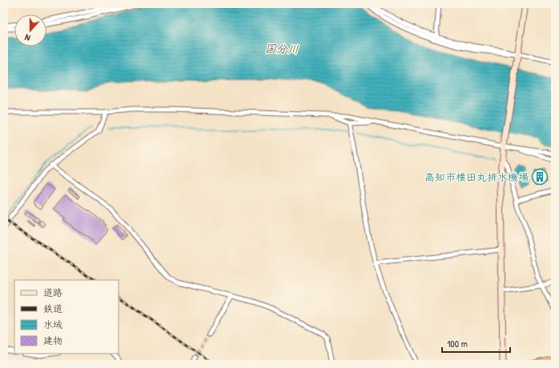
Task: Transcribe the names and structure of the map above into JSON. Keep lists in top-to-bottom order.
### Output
{
  "water": ["国分川"],
  "places": {
    "building": ["高知市横田丸排水機場"]
  },
  "legend": [
    "道路",
    "鉄道",
    "水域",
    "建物"
  ],
  "scale_bar": "100 m",
  "north": "bottom"
}
